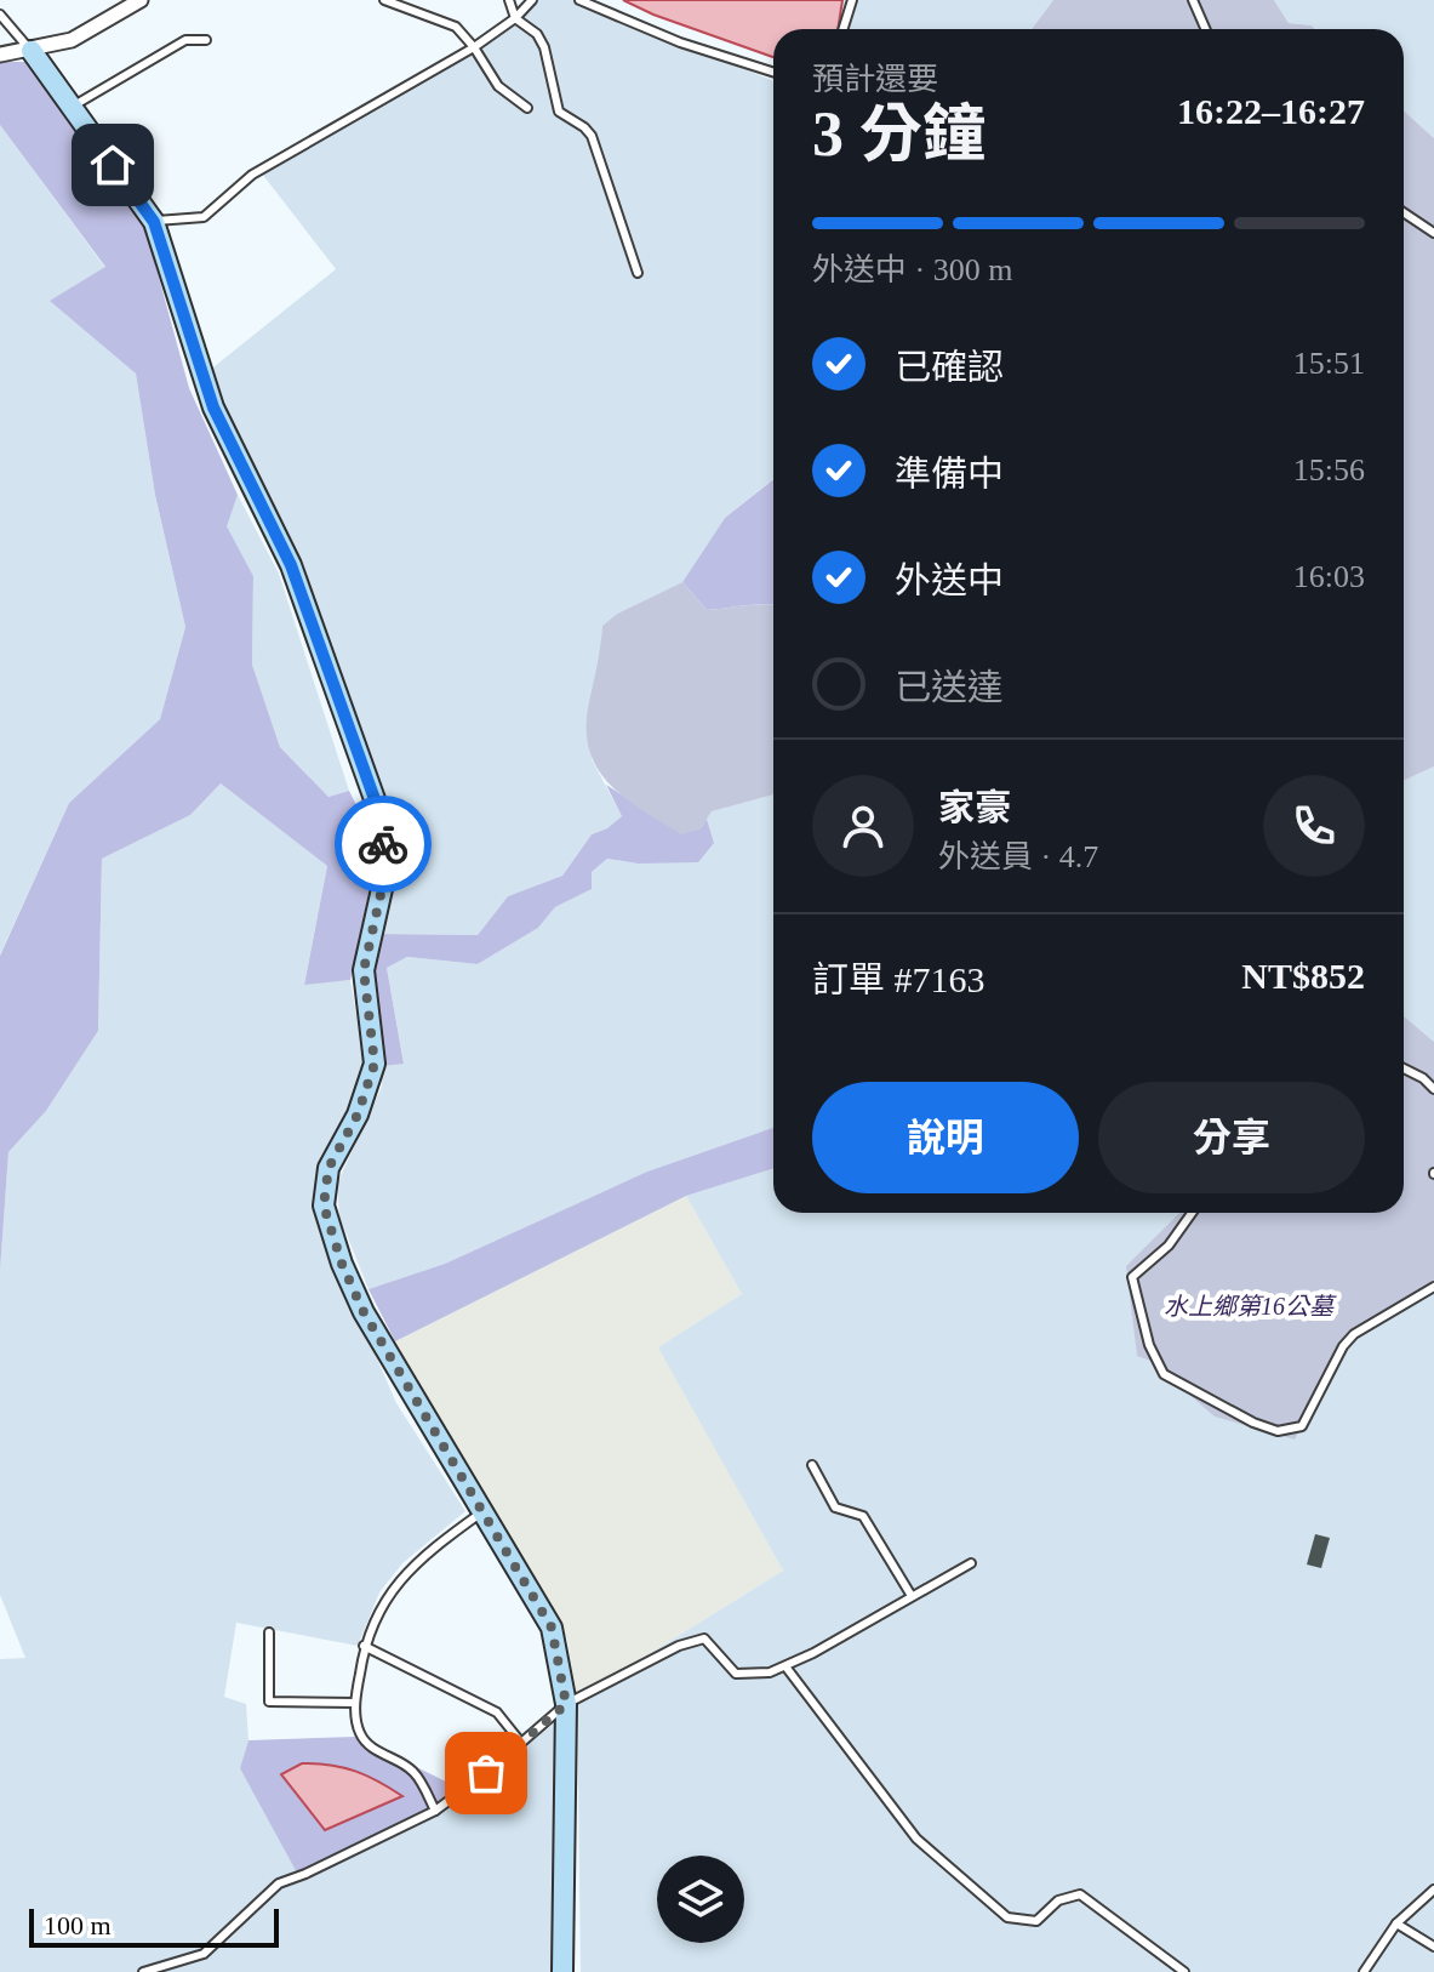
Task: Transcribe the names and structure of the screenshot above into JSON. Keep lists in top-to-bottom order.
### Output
{
  "parks": ["水上鄉第16公墓"],
  "scale_bar": "100 m",
  "page": {
    "heading": ["3 分鐘", "預計還要", "16:22–16:27"],
    "panel": [
      "家豪",
      "外送員 · 4.7",
      "訂單 #7163",
      "NT$852"
    ],
    "bar": "外送中 · 300 m",
    "list": [
      ["已確認", "15:51"],
      ["準備中", "15:56"],
      ["外送中", "16:03"],
      "已送達"
    ],
    "buttons": ["說明", "分享"],
    "scale": "100 m"
  }
}
